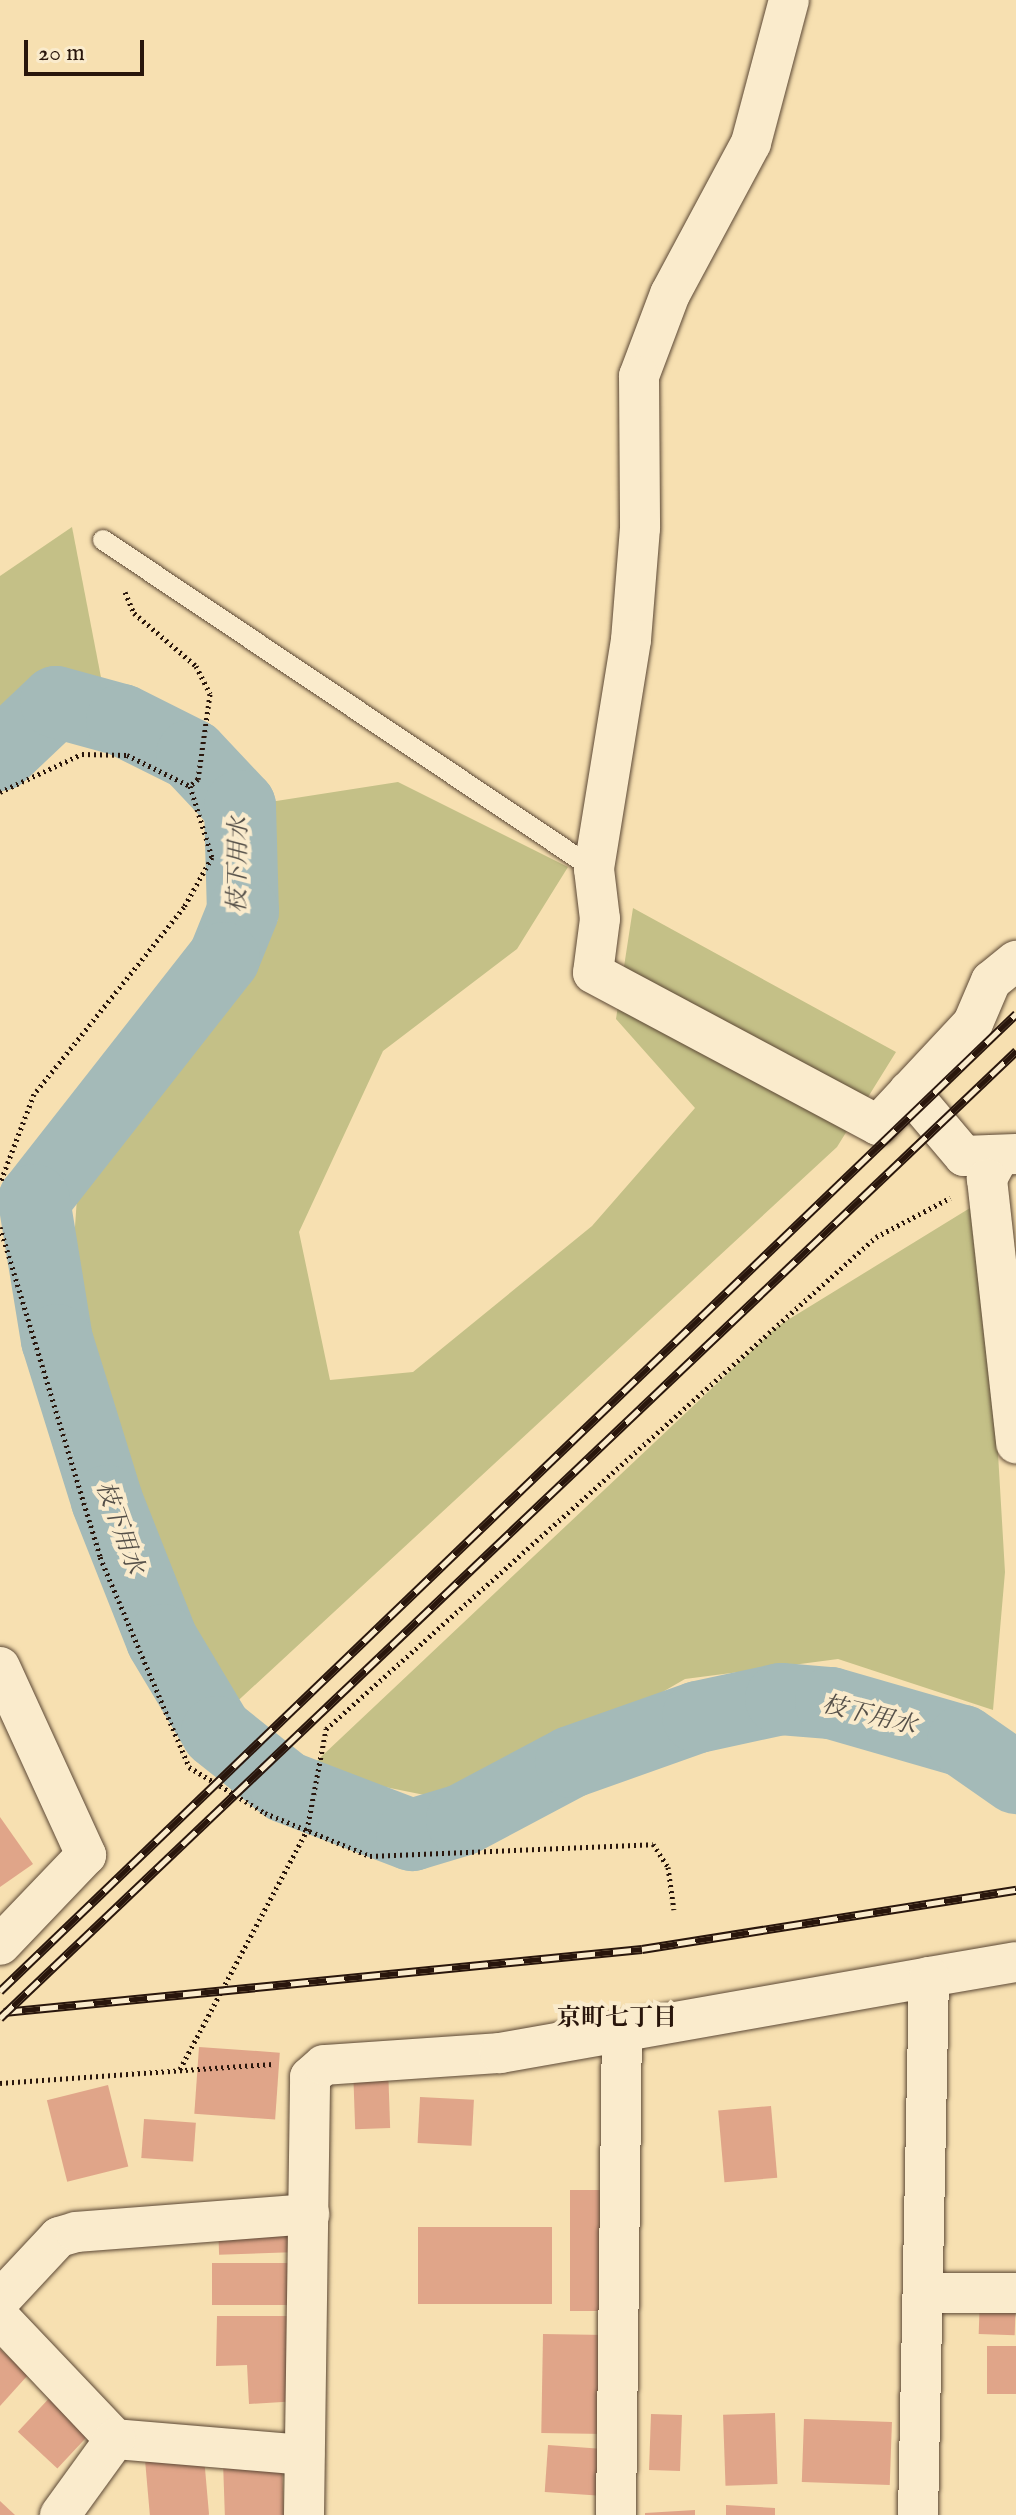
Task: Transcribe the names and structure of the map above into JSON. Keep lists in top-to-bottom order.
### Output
{
  "districts": ["京町七丁目"],
  "water": ["枝下用水"],
  "scale_bar": "20 m"
}
